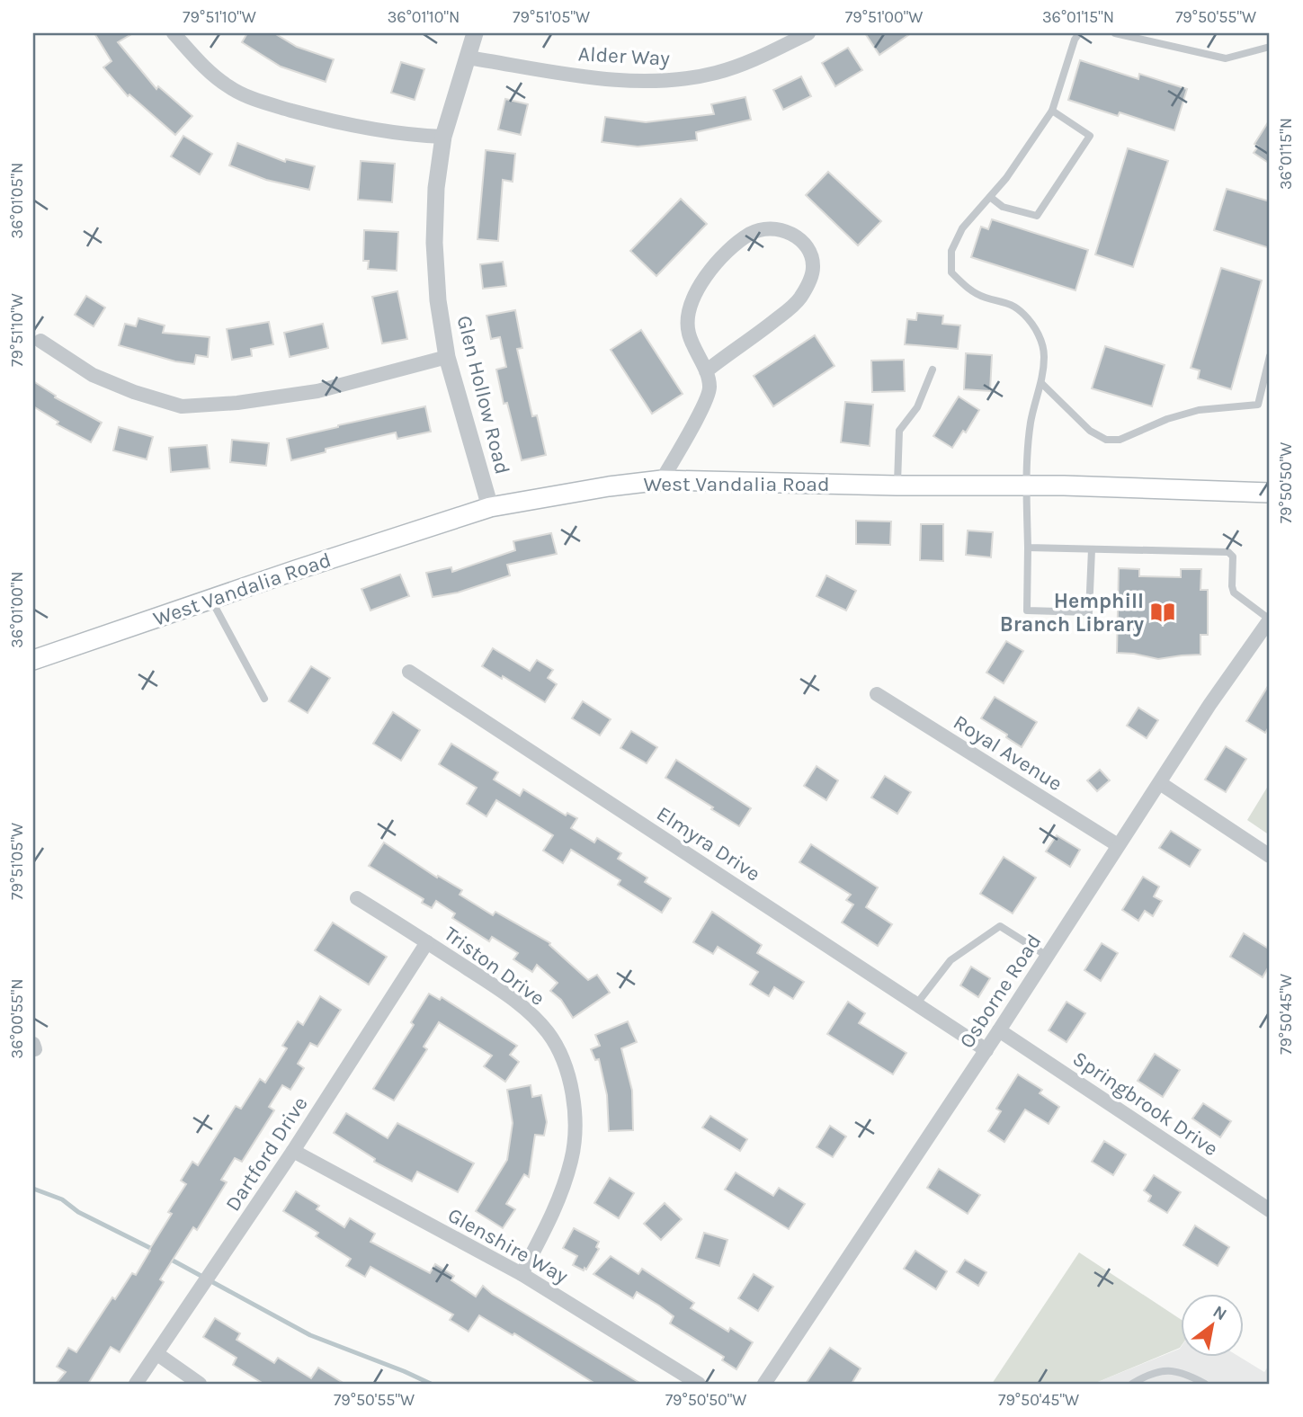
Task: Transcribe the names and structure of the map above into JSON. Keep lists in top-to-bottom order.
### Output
{
  "streets": {
    "main road": ["West Vandalia Road"],
    "street": [
      "Alder Way",
      "Glen Hollow Road",
      "Royal Avenue",
      "Elmyra Drive",
      "Triston Drive",
      "Osborne Road",
      "Springbrook Drive",
      "Dartford Drive",
      "Glenshire Way"
    ]
  },
  "crossings": [
    ["Alder Way", "Glen Hollow Road"],
    ["Glen Hollow Road", "West Vandalia Road"],
    ["Royal Avenue", "Osborne Road"],
    ["Elmyra Drive", "Osborne Road"],
    ["Triston Drive", "Dartford Drive"],
    ["Triston Drive", "Glenshire Way"],
    ["Osborne Road", "Springbrook Drive"],
    ["Dartford Drive", "Glenshire Way"]
  ],
  "places": {
    "library": ["Hemphill Branch Library"]
  },
  "north": "top right",
  "coordinates": [
    "79°51'10\"W",
    "36°01'10\"N",
    "79°51'05\"W",
    "79°51'00\"W",
    "36°01'15\"N",
    "79°50'55\"W",
    "36°01'05\"N",
    "79°50'50\"W",
    "36°01'00\"N",
    "79°50'45\"W",
    "36°00'55\"N"
  ]
}
